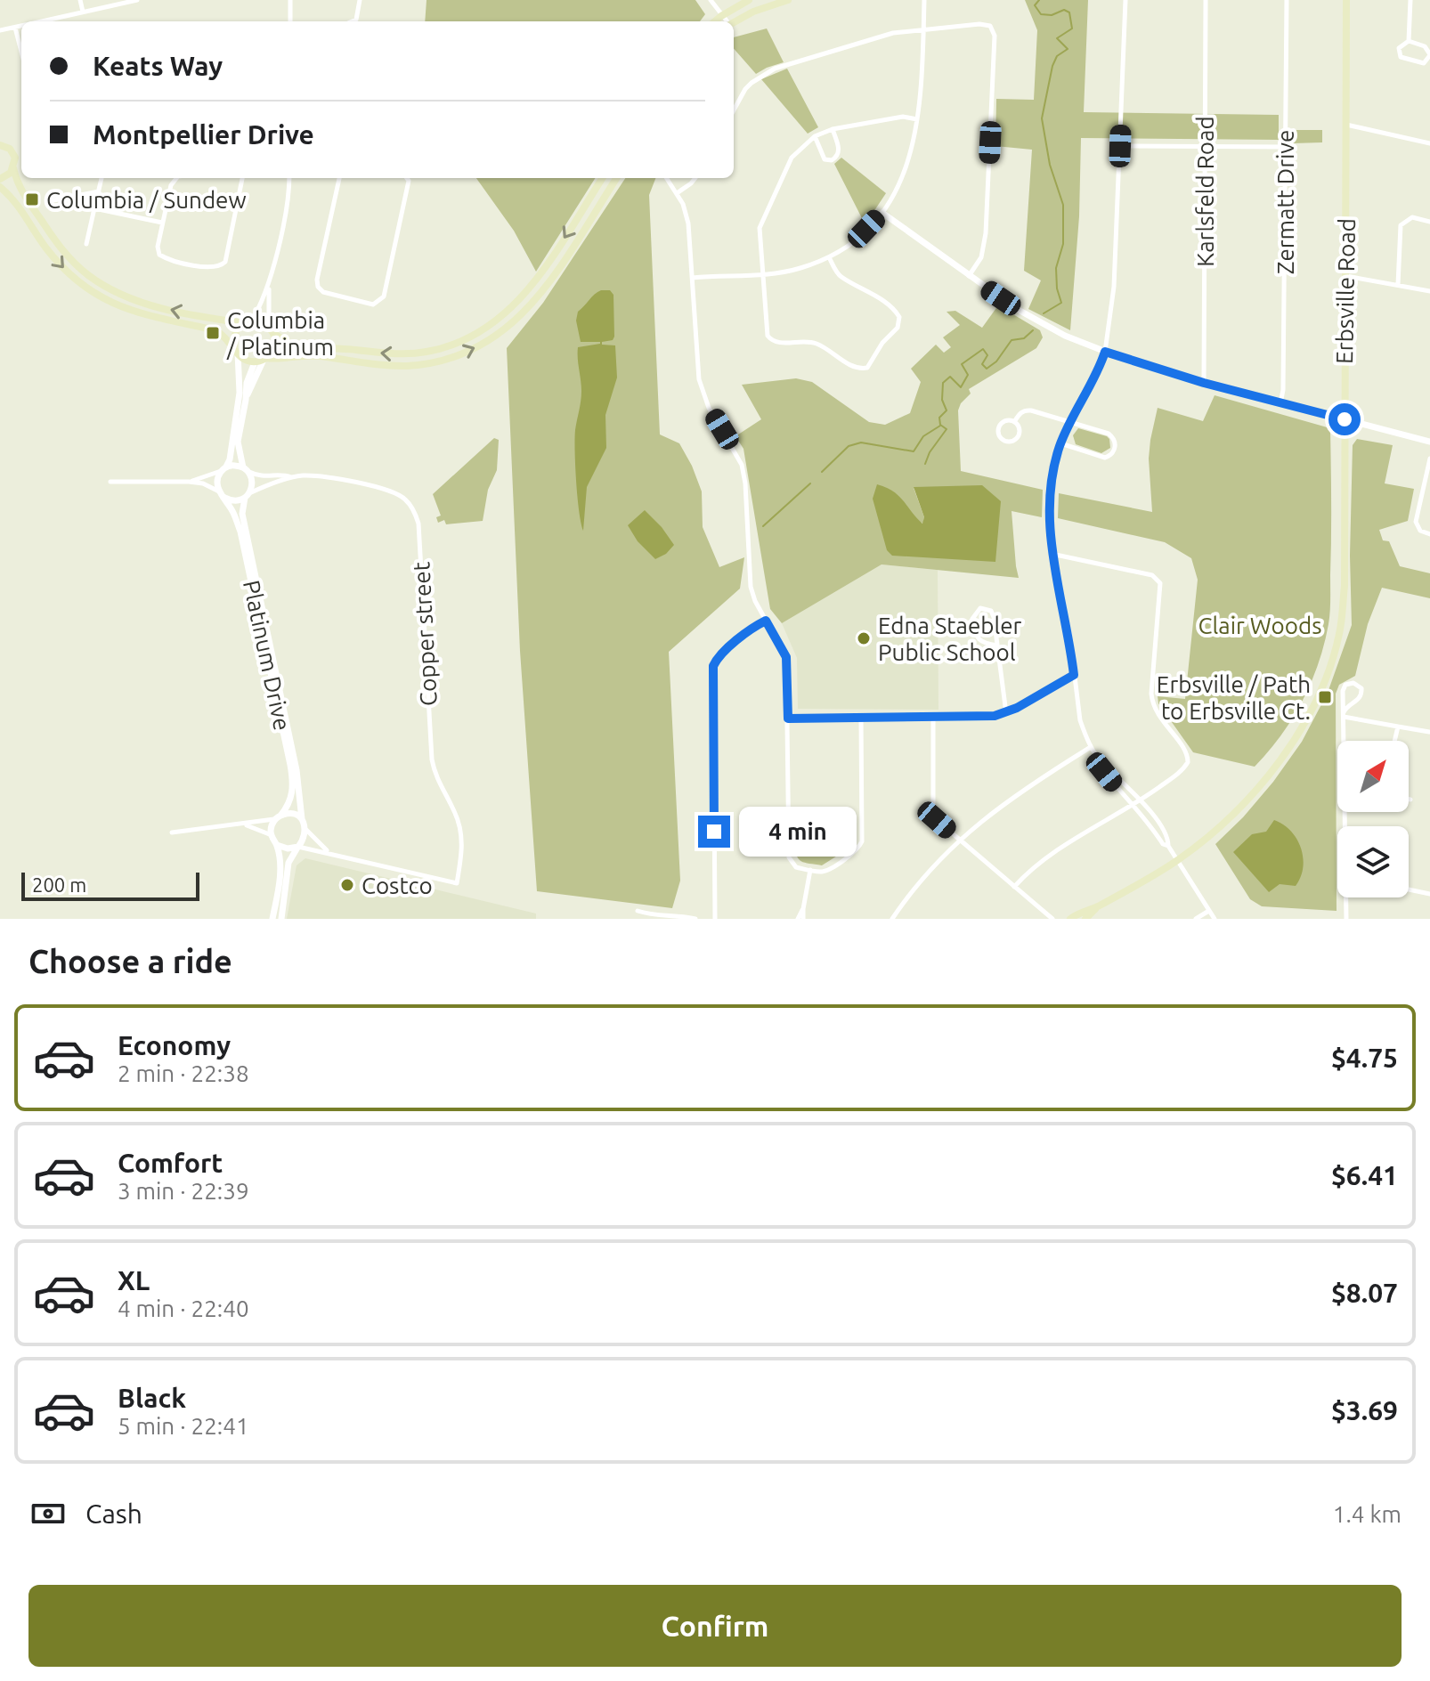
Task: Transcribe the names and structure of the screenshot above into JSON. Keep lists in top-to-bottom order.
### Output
{
  "streets": {
    "main road": ["Erbsville Road"],
    "street": [
      "Karlsfeld Road",
      "Zermatt Drive",
      "Copper street",
      "Platinum Drive"
    ]
  },
  "crossings": [
    ["Copper street", "Platinum Drive"]
  ],
  "parks": ["Clair Woods"],
  "places": {
    "transit": ["Columbia / Sundew", "Columbia / Platinum", "Erbsville / Path to Erbsville Ct."],
    "other": ["Edna Staebler Public School", "Costco"]
  },
  "scale_bar": "200 m",
  "north": "top right",
  "page": {
    "banner": ["Keats Way", "Montpellier Drive"],
    "bubble": "4 min",
    "scale": "200 m",
    "heading": "Choose a ride",
    "list": [
      {
        "name": "Economy",
        "note": "2 min · 22:38",
        "value": "$4.75"
      },
      {
        "name": "Comfort",
        "note": "3 min · 22:39",
        "value": "$6.41"
      },
      {
        "name": "XL",
        "note": "4 min · 22:40",
        "value": "$8.07"
      },
      {
        "name": "Black",
        "note": "5 min · 22:41",
        "value": "$3.69"
      }
    ],
    "pay": ["Cash", "1.4 km"],
    "buttons": "Confirm"
  }
}
